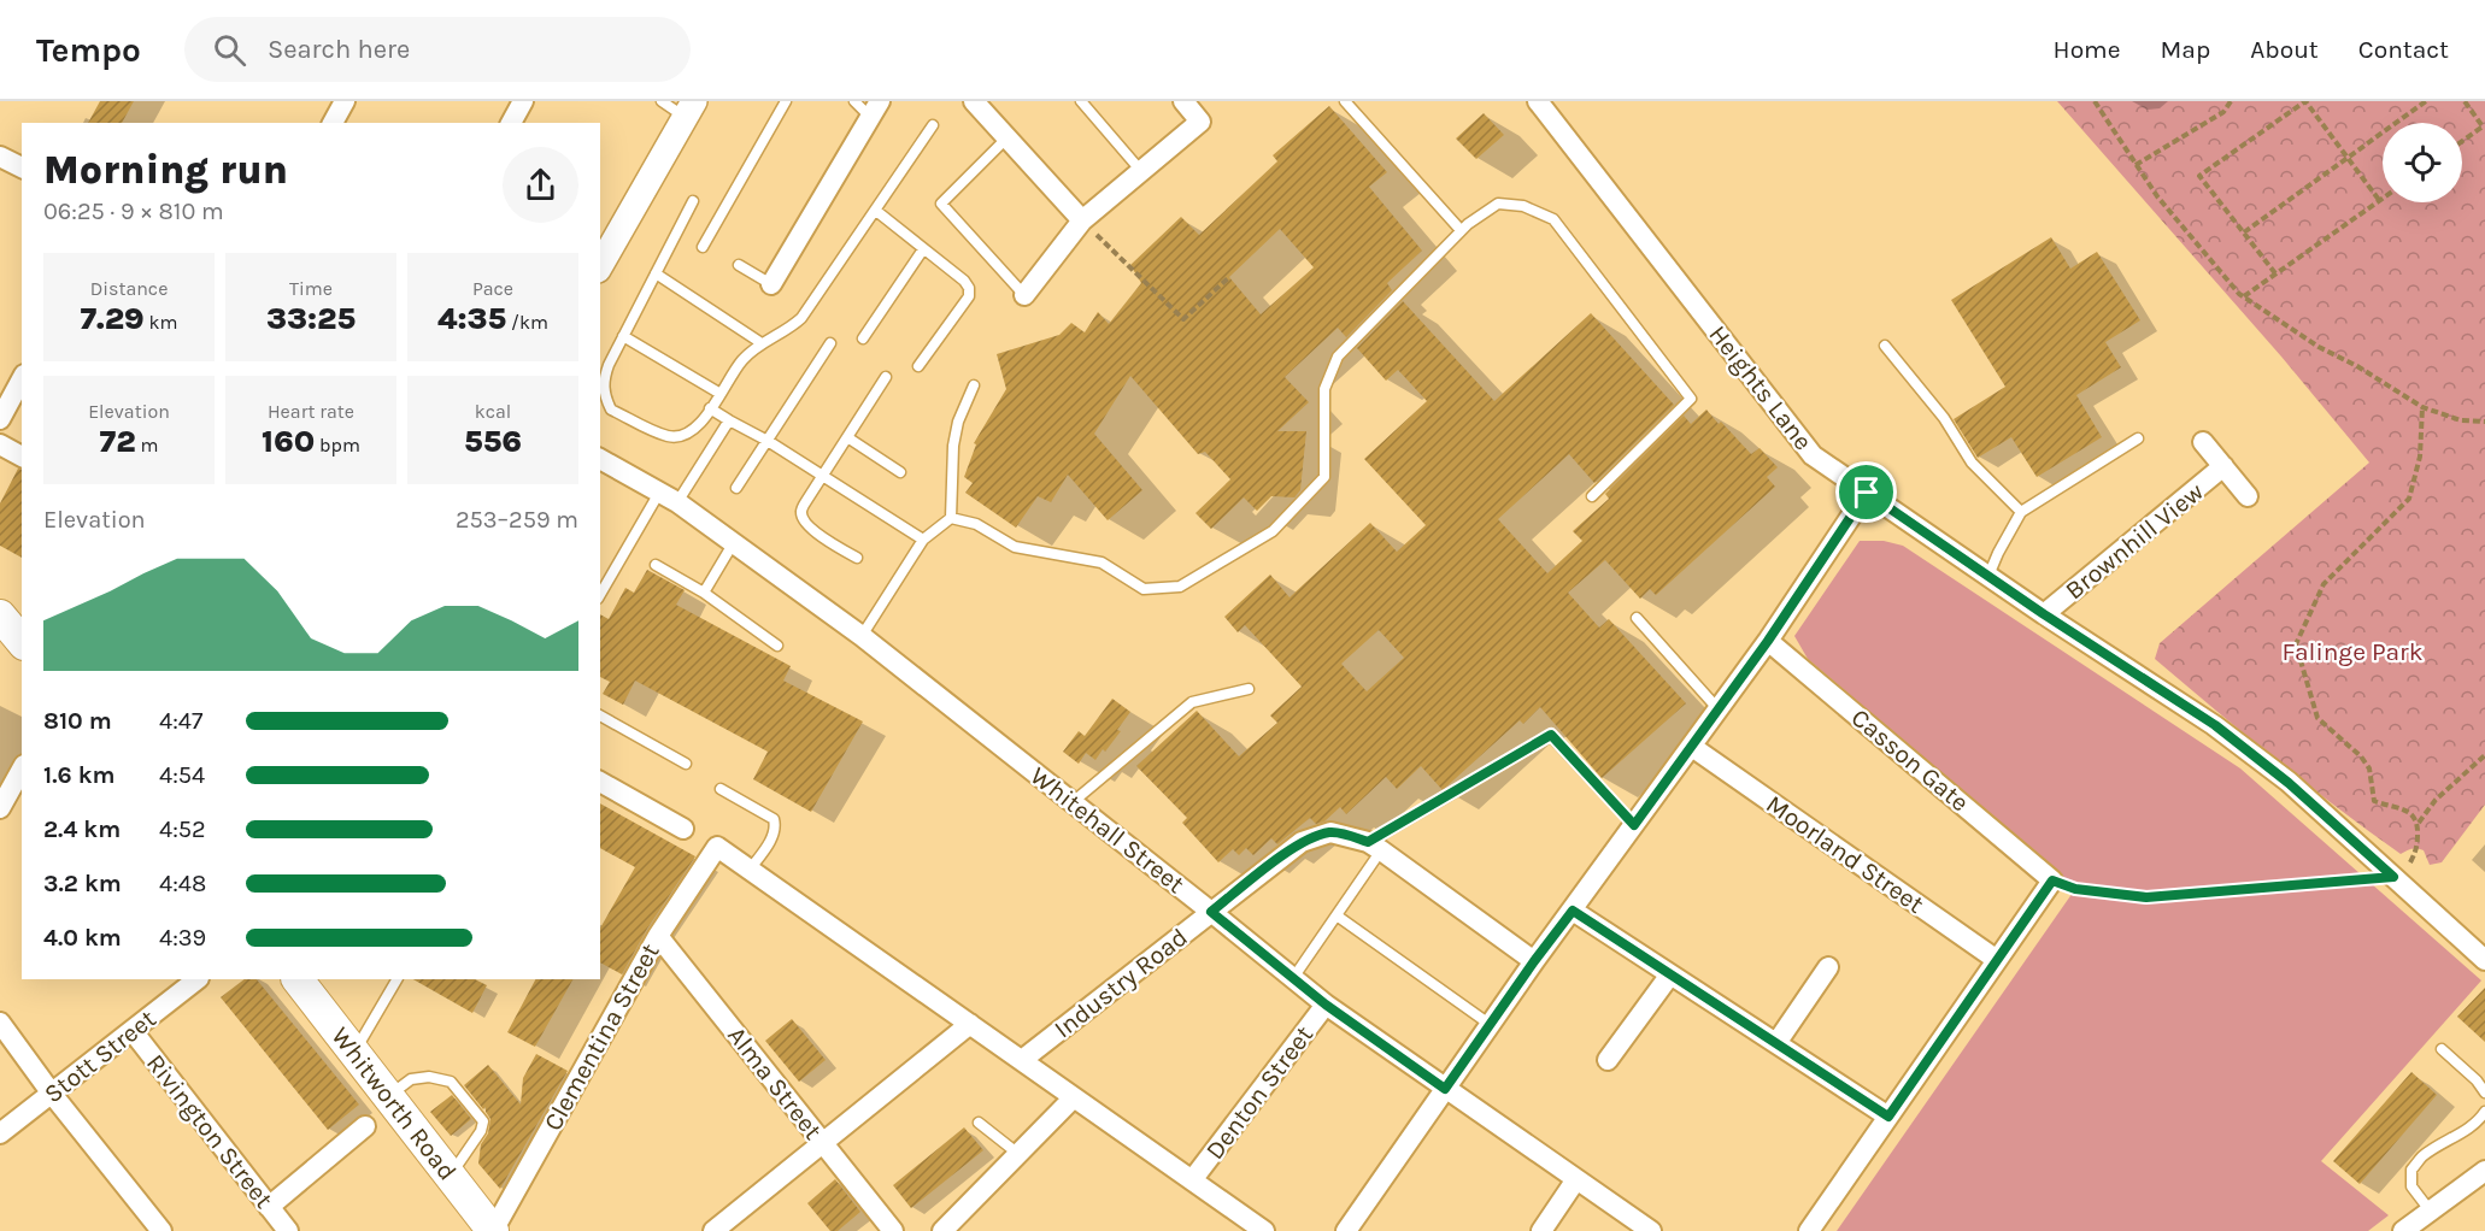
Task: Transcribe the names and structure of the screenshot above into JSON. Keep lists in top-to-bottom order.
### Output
{
  "streets": {
    "main road": ["Whitworth Road"],
    "street": [
      "Heights Lane",
      "Brownhill View",
      "Casson Gate",
      "Whitehall Street",
      "Moorland Street",
      "Industry Road",
      "Clementina Street",
      "Stott Street",
      "Alma Street",
      "Denton Street",
      "Rivington Street"
    ]
  },
  "crossings": [
    ["Heights Lane", "Brownhill View"],
    ["Whitehall Street", "Industry Road"],
    ["Whitehall Street", "Denton Street"],
    ["Clementina Street", "Alma Street"],
    ["Clementina Street", "Whitworth Road"],
    ["Stott Street", "Rivington Street"]
  ],
  "parks": ["Falinge Park"],
  "page": {
    "header": "Tempo",
    "search": "Search here",
    "nav": [
      "Home",
      "Map",
      "About",
      "Contact"
    ],
    "heading": ["Morning run", "06:25 · 9 × 810 m"],
    "stats": [
      ["Distance", "7.29 km"],
      ["Time", "33:25"],
      ["Pace", "4:35 /km"],
      ["Elevation", "72 m"],
      ["Heart rate", "160 bpm"],
      ["kcal", "556"]
    ],
    "chart": ["Elevation", "253–259 m"],
    "list": [
      {
        "name": "810 m",
        "note": "4:47"
      },
      {
        "name": "1.6 km",
        "note": "4:54"
      },
      {
        "name": "2.4 km",
        "note": "4:52"
      },
      {
        "name": "3.2 km",
        "note": "4:48"
      },
      {
        "name": "4.0 km",
        "note": "4:39"
      }
    ]
  }
}
